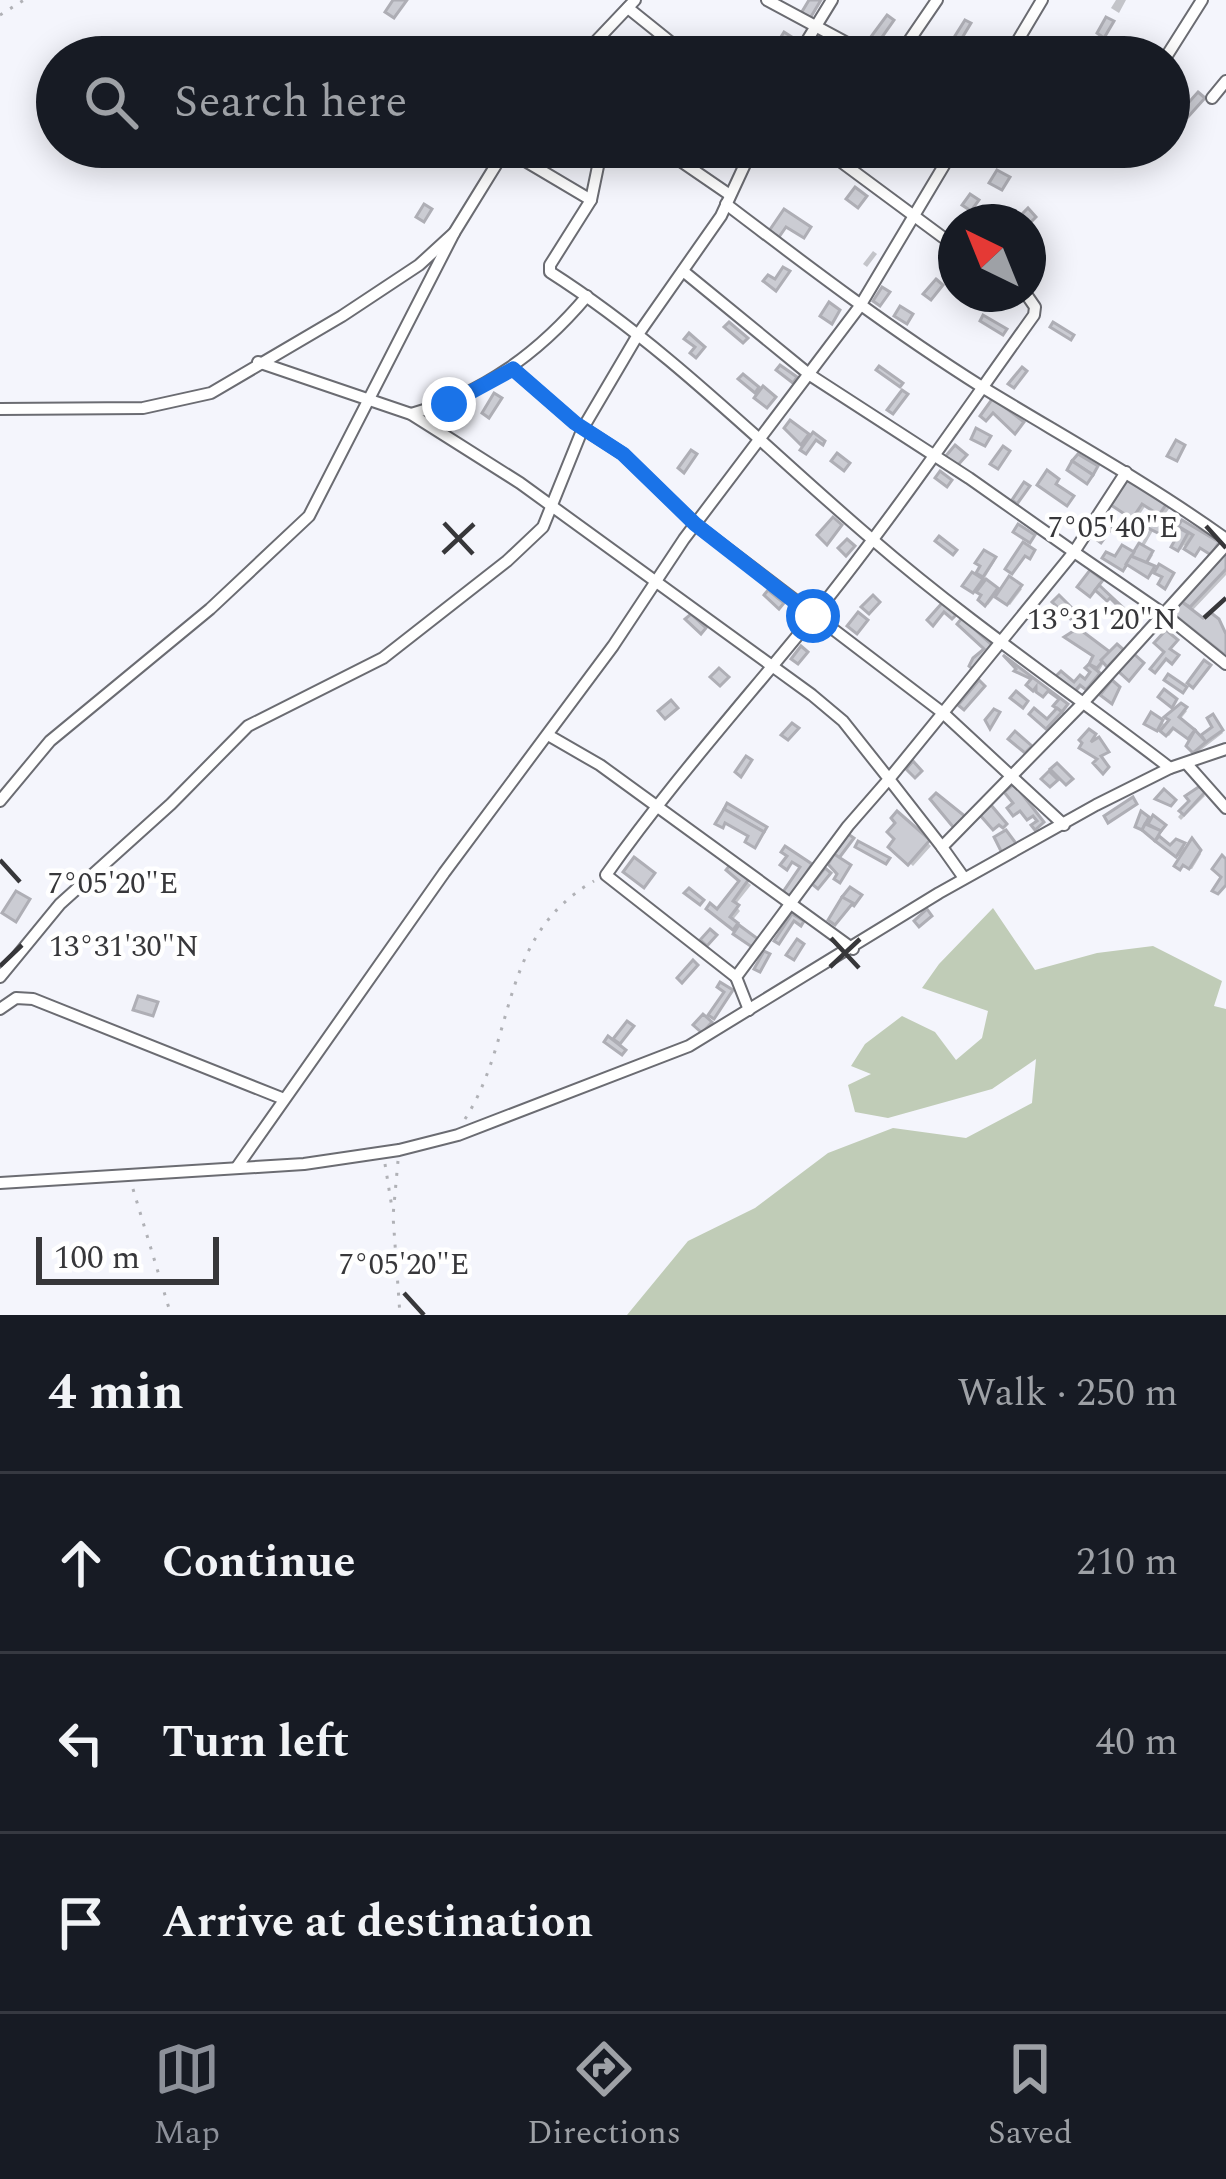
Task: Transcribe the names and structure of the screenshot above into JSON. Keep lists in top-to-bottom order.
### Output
{
  "scale_bar": "100 m",
  "north": "top left",
  "page": {
    "search": "Search here",
    "scale": "100 m",
    "heading": ["4 min", "Walk · 250 m"],
    "list": [
      ["Continue", "210 m"],
      ["Turn left", "40 m"],
      "Arrive at destination"
    ],
    "nav": ["Map", "Directions", "Saved"]
  },
  "coordinates": [
    "7°05'40\"E",
    "13°31'20\"N",
    "7°05'20\"E",
    "13°31'30\"N"
  ]
}
